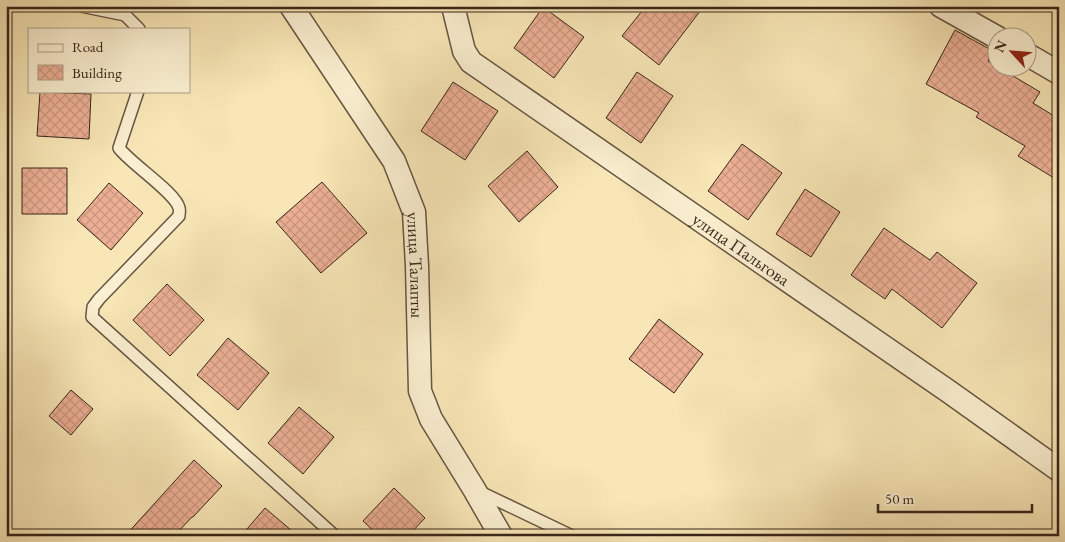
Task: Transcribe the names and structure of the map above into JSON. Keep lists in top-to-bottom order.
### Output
{
  "streets": {
    "street": ["улица Пальгова", "улица Талапты"]
  },
  "legend": ["Road", "Building"],
  "scale_bar": "50 m",
  "north": "top left"
}
